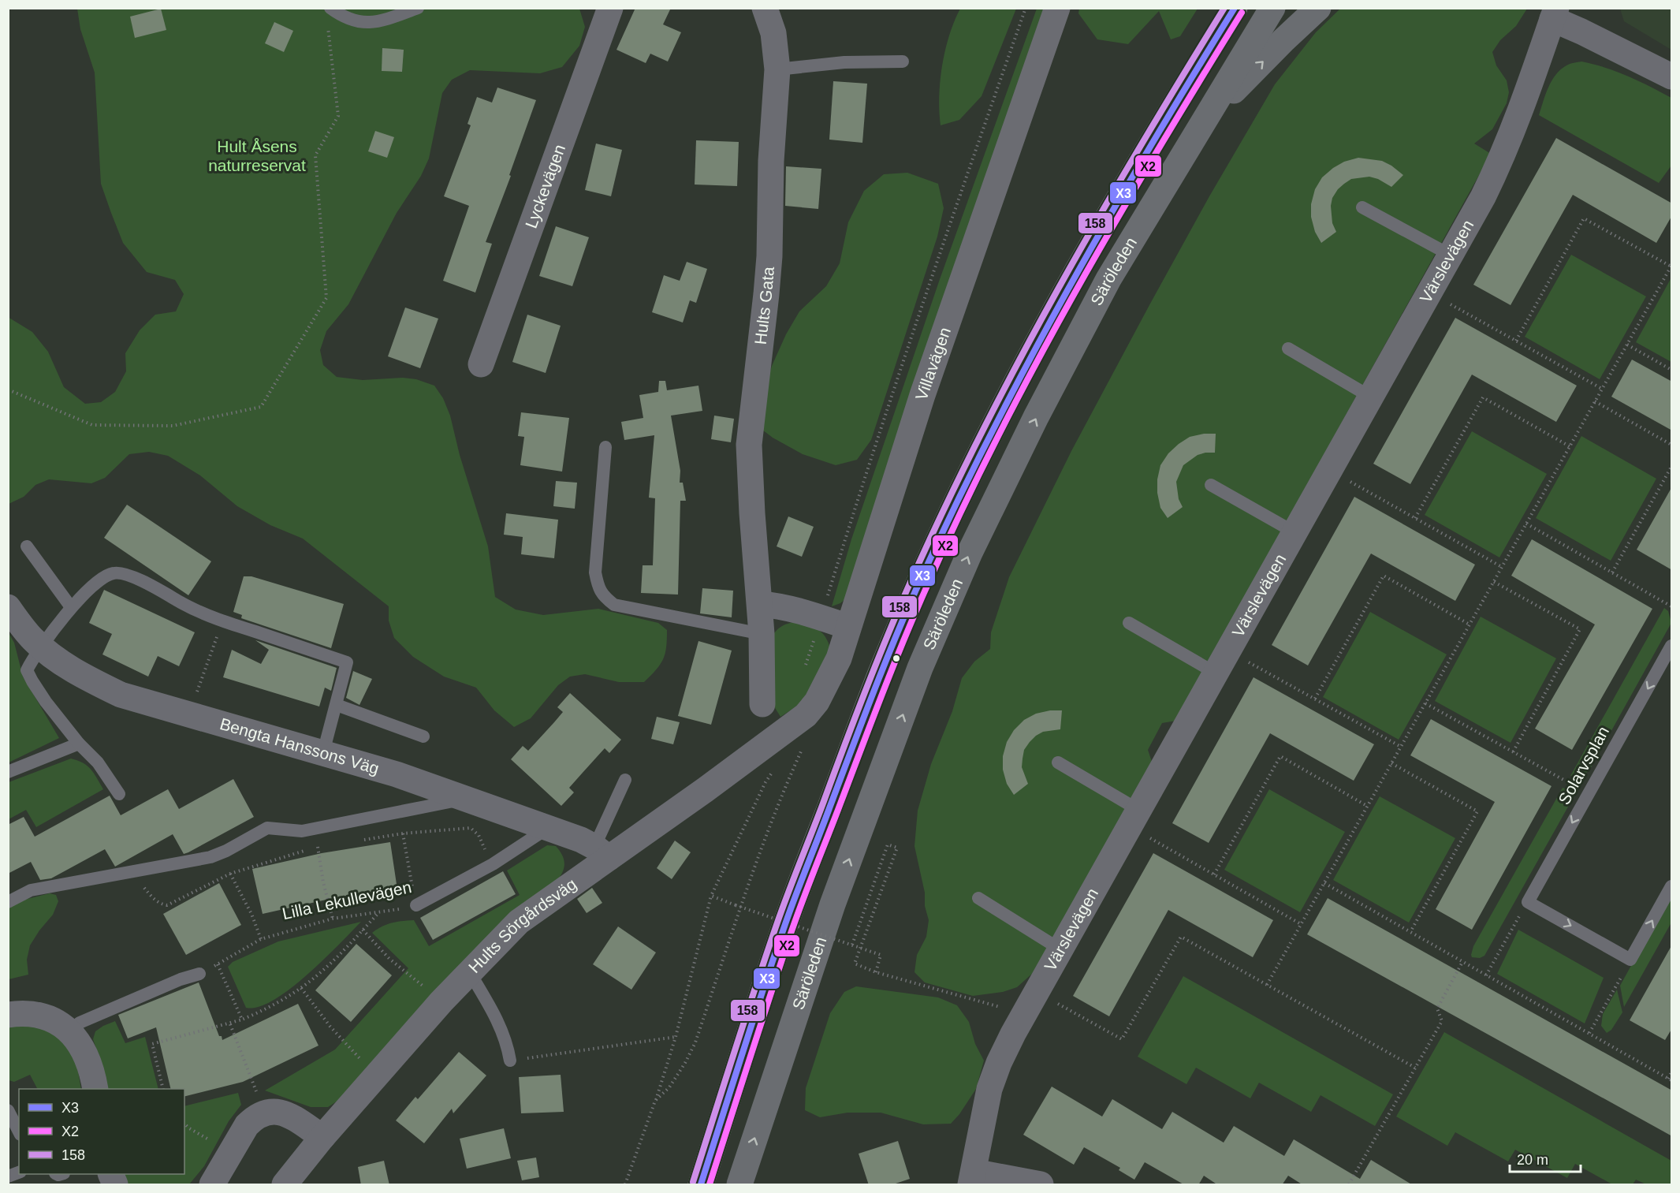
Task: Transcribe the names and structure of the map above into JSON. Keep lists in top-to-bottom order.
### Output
{
  "streets": {
    "main road": ["Säröleden"],
    "street": [
      "Lyckevägen",
      "Värslevägen",
      "Hults Gata",
      "Villavägen",
      "Bengta Hanssons Väg",
      "Hults Sörgårdsväg"
    ],
    "lane": ["Solarvsplan", "Lilla Lekullevägen"]
  },
  "crossings": [
    ["Villavägen", "Hults Sörgårdsväg"],
    ["Bengta Hanssons Väg", "Lilla Lekullevägen"],
    ["Bengta Hanssons Väg", "Hults Sörgårdsväg"]
  ],
  "one_way": ["Solarvsplan"],
  "parks": ["Hult Åsens naturreservat"],
  "lines": ["transit line X3", "transit line 158", "transit line X2"],
  "legend": ["X3", "X2", "158"],
  "scale_bar": "20 m"
}
